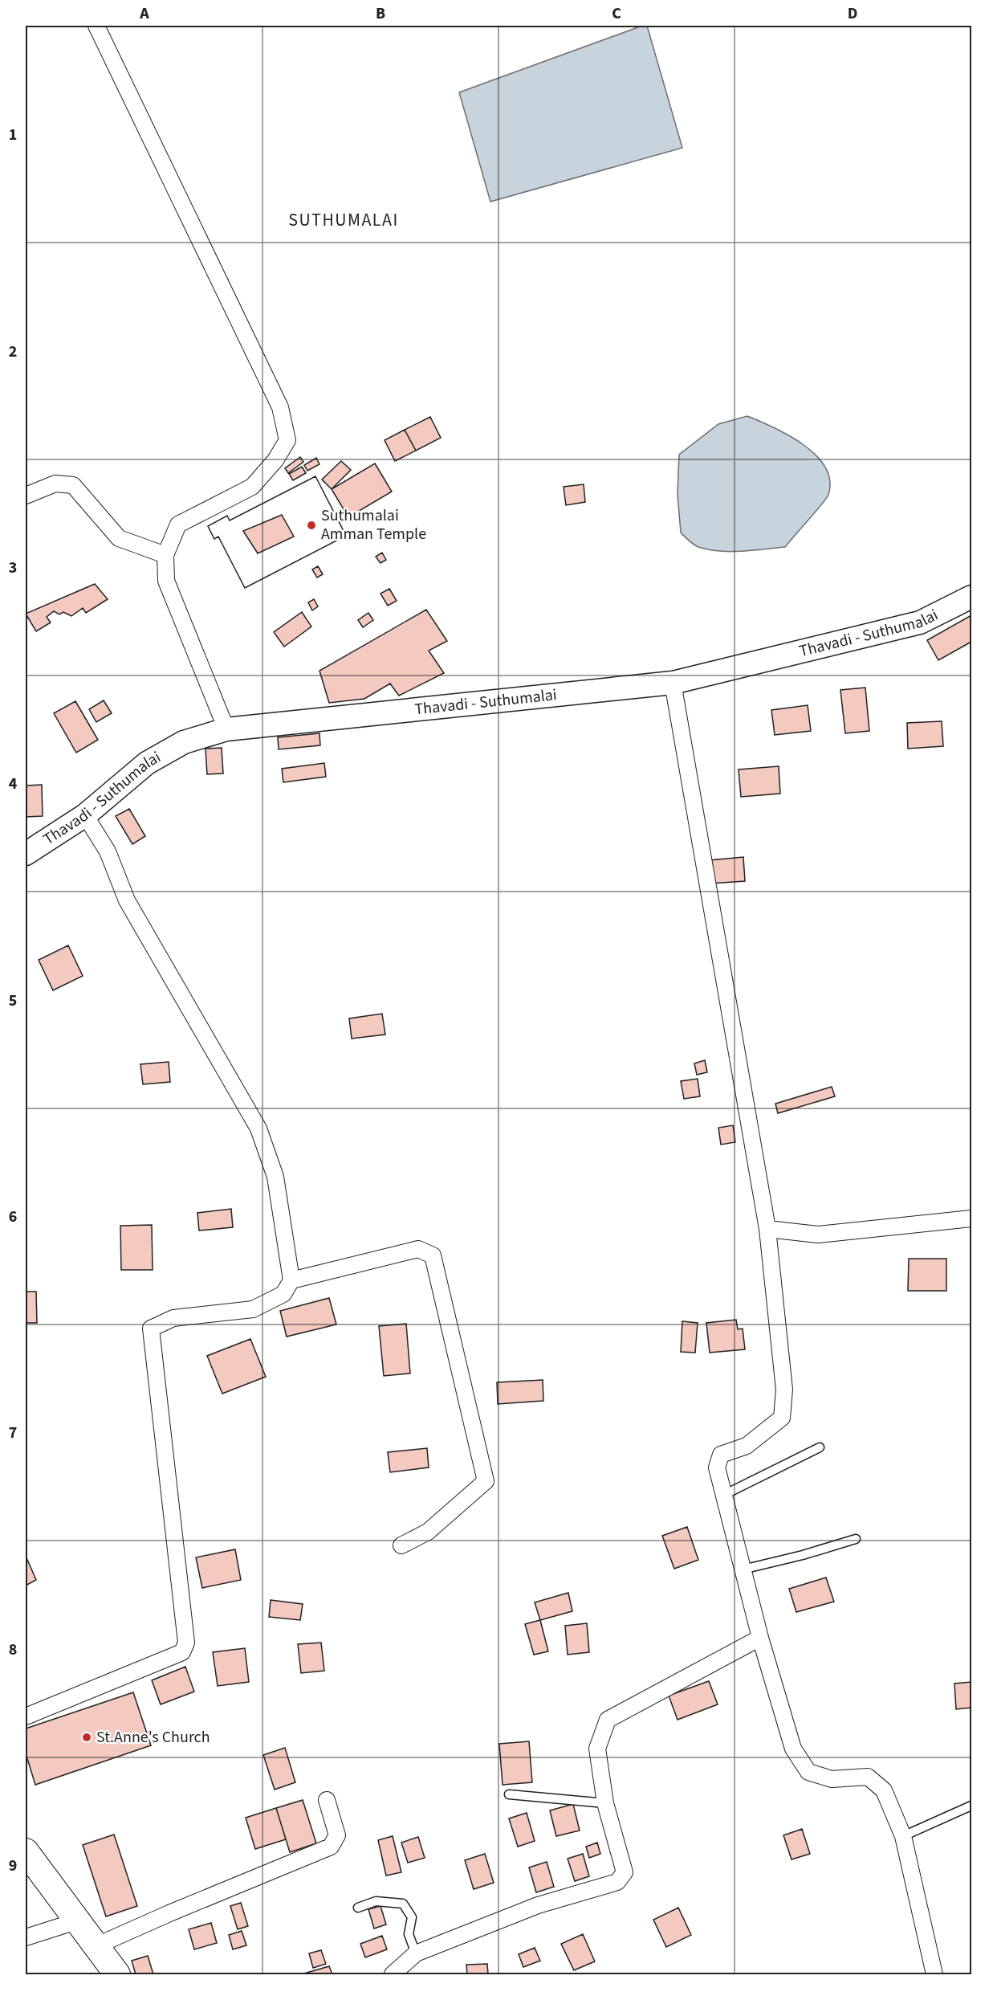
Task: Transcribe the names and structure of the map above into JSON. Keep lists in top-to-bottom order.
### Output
{
  "streets": {
    "main road": ["Thavadi - Suthumalai"]
  },
  "districts": ["SUTHUMALAI"],
  "places": ["Suthumalai Amman Temple", "St.Anne's Church"],
  "grid": {
    "columns": [
      "A",
      "B",
      "C",
      "D"
    ],
    "rows": [
      "1",
      "2",
      "3",
      "4",
      "5",
      "6",
      "7",
      "8",
      "9"
    ]
  }
}
